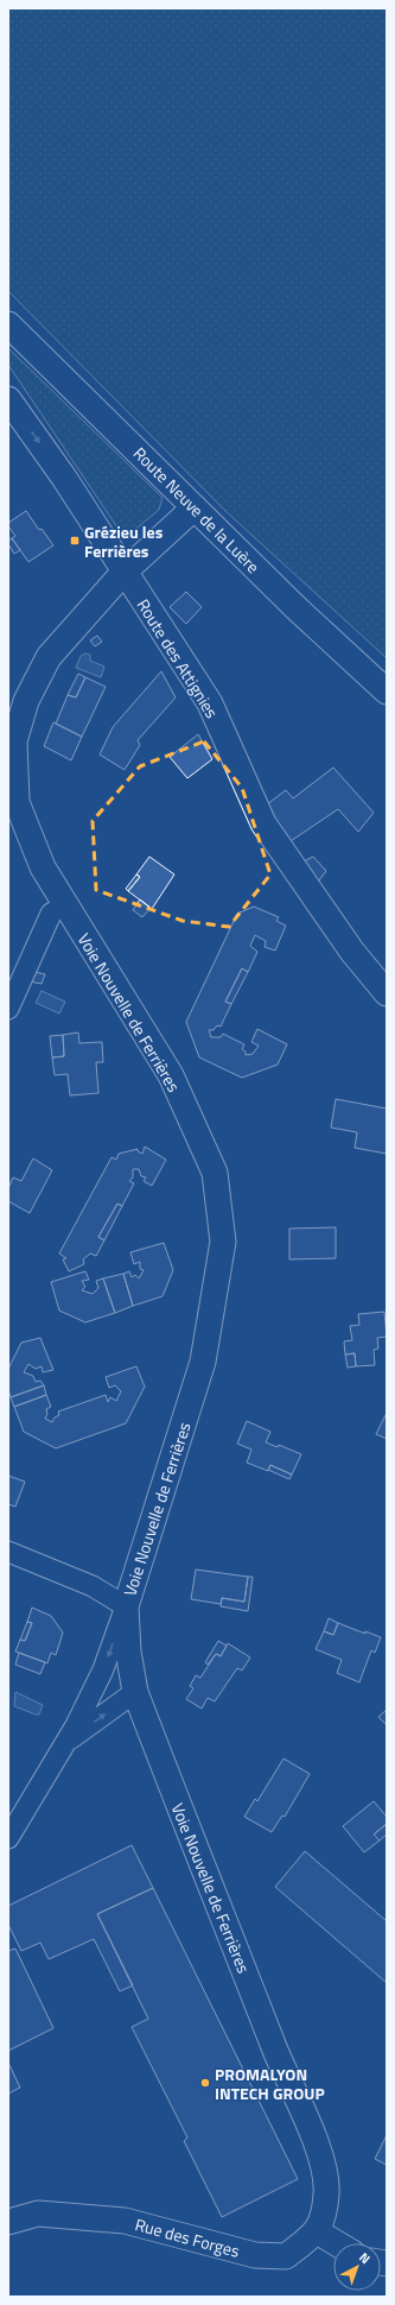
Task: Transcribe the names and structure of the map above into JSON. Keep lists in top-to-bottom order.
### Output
{
  "streets": {
    "street": [
      "Route Neuve de la Luère",
      "Route des Attignies",
      "Voie Nouvelle de Ferrières",
      "Rue des Forges"
    ]
  },
  "crossings": [
    ["Route Neuve de la Luère", "Voie Nouvelle de Ferrières"],
    ["Route des Attignies", "Voie Nouvelle de Ferrières"],
    ["Voie Nouvelle de Ferrières", "Rue des Forges"]
  ],
  "places": {
    "transit": ["Grézieu les Ferrières"],
    "other": ["PROMALYON INTECH GROUP"]
  },
  "north": "top right"
}
